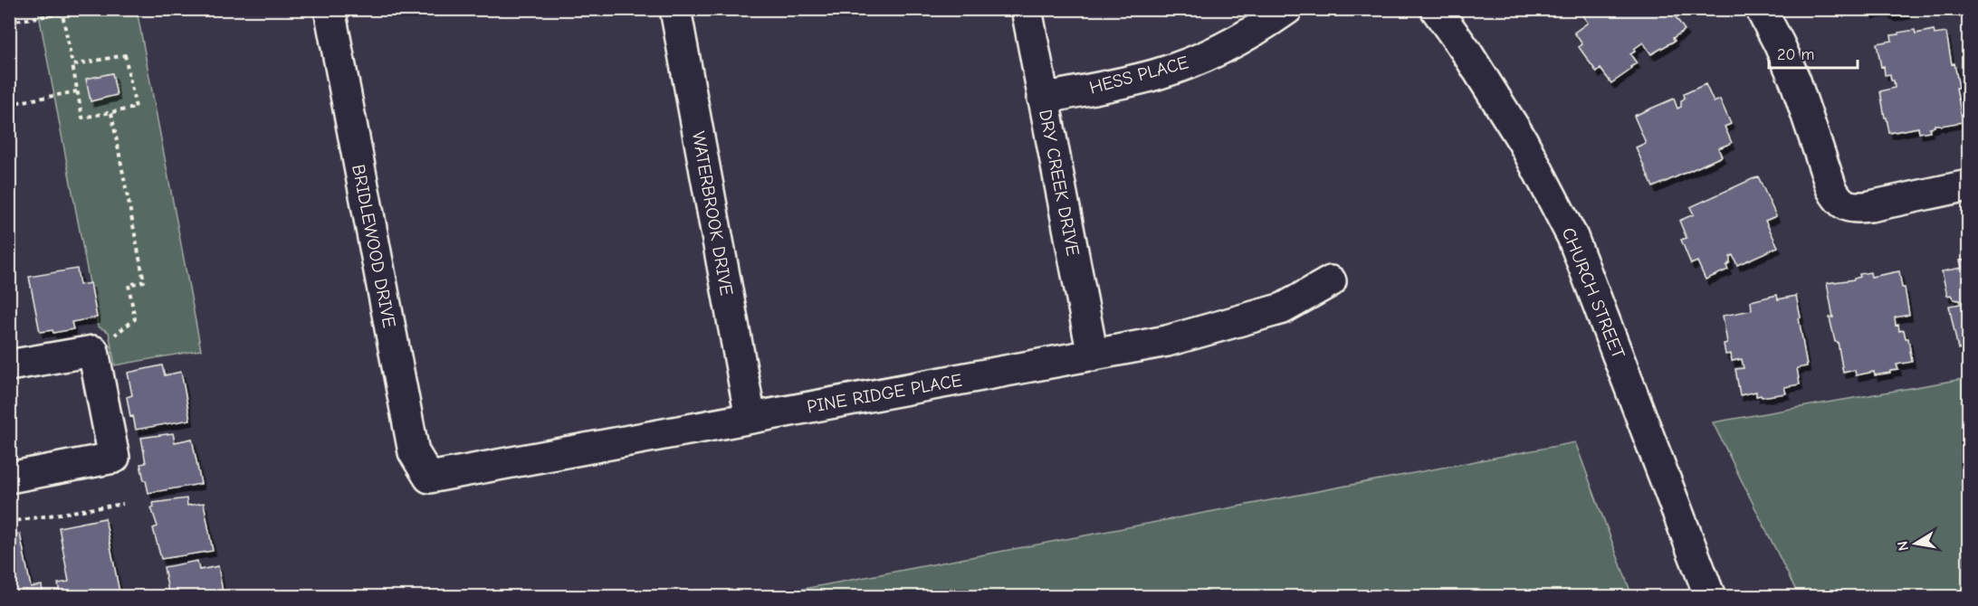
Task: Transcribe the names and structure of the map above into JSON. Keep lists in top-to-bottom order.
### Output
{
  "streets": {
    "street": [
      "HESS PLACE",
      "DRY CREEK DRIVE",
      "WATERBROOK DRIVE",
      "BRIDLEWOOD DRIVE",
      "CHURCH STREET",
      "PINE RIDGE PLACE"
    ]
  },
  "crossings": [
    ["HESS PLACE", "DRY CREEK DRIVE"],
    ["DRY CREEK DRIVE", "PINE RIDGE PLACE"],
    ["WATERBROOK DRIVE", "PINE RIDGE PLACE"],
    ["BRIDLEWOOD DRIVE", "PINE RIDGE PLACE"]
  ],
  "scale_bar": "20 m",
  "north": "left"
}
